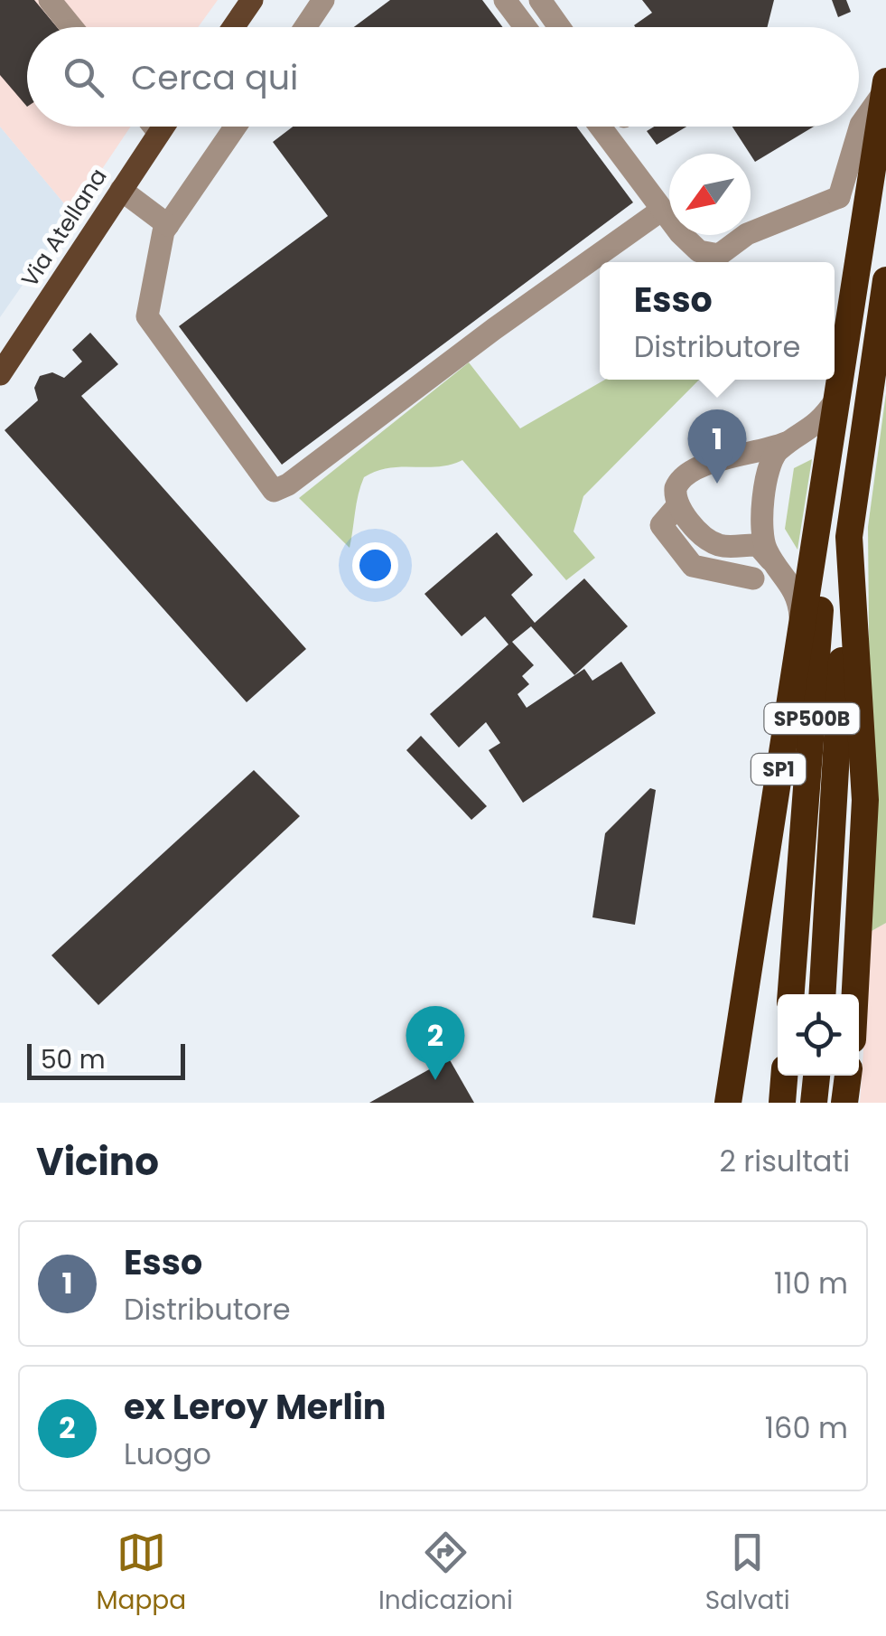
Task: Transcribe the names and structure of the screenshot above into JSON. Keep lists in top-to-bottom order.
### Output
{
  "streets": {
    "highway": ["SP500B", "SP1"],
    "main road": ["Via Atellana"]
  },
  "crossings": [
    ["SP500B", "SP1"]
  ],
  "scale_bar": "50 m",
  "north": "bottom left",
  "page": {
    "search": "Cerca qui",
    "popup": ["Esso", "Distributore"],
    "pins": ["1", "2"],
    "scale": "50 m",
    "heading": ["Vicino", "2 risultati"],
    "list": [
      {
        "mark": "1",
        "name": "Esso",
        "note": "Distributore",
        "value": "110 m"
      },
      {
        "mark": "2",
        "name": "ex Leroy Merlin",
        "note": "Luogo",
        "value": "160 m"
      }
    ],
    "nav": ["Mappa", "Indicazioni", "Salvati"]
  }
}
